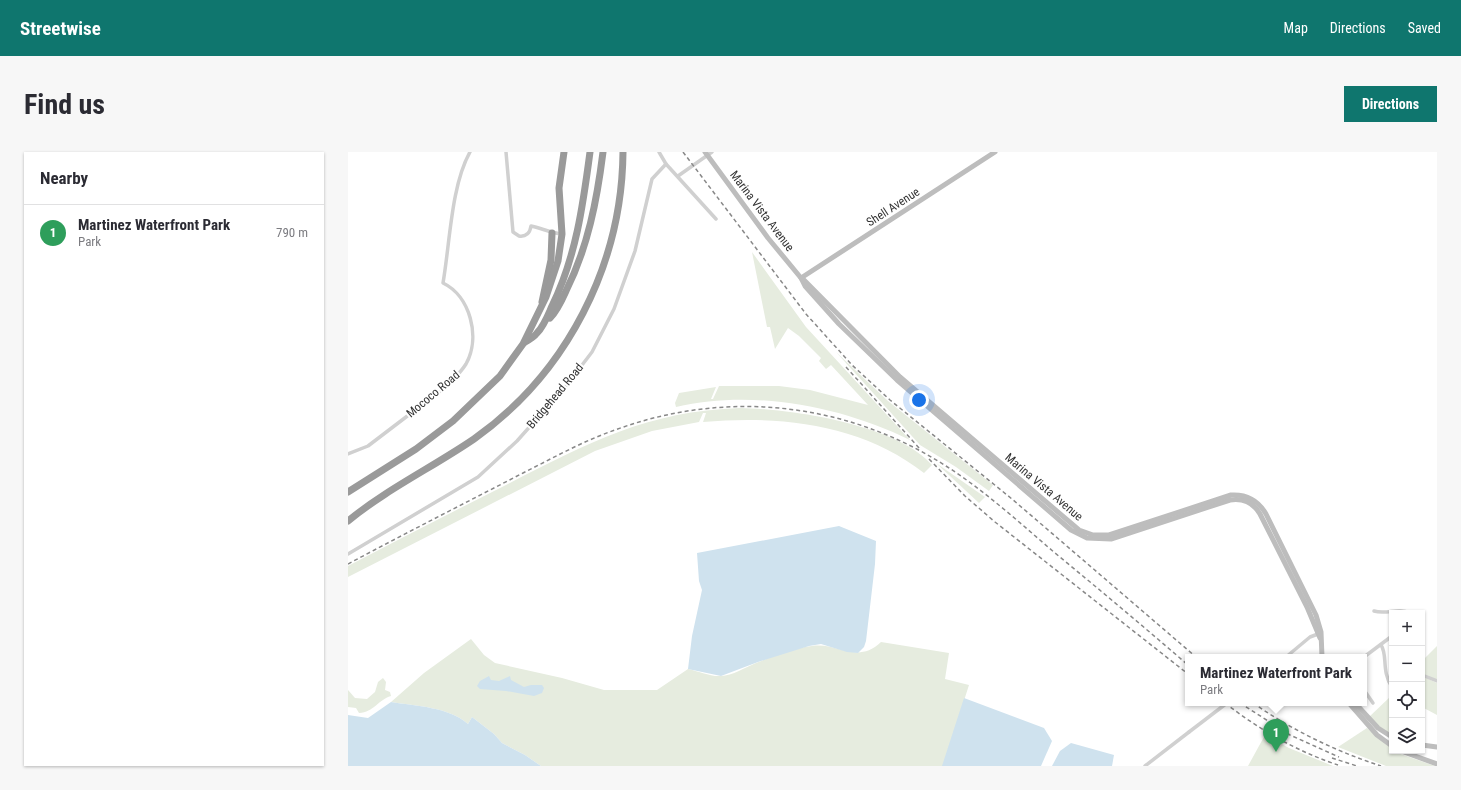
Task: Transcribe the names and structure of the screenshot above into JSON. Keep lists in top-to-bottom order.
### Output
{
  "streets": {
    "main road": ["Shell Avenue", "Marina Vista Avenue"],
    "street": ["Mococo Road", "Bridgehead Road"]
  },
  "crossings": [
    ["Shell Avenue", "Marina Vista Avenue"]
  ],
  "page": {
    "header": "Streetwise",
    "nav": ["Map", "Directions", "Saved"],
    "buttons": "Directions",
    "title": "Find us",
    "heading": "Nearby",
    "list": [
      {
        "mark": "1",
        "name": "Martinez Waterfront Park",
        "note": "Park",
        "value": "790 m"
      }
    ],
    "map_buttons": ["+", "−"],
    "popup": ["Martinez Waterfront Park", "Park"],
    "pins": "1"
  }
}
